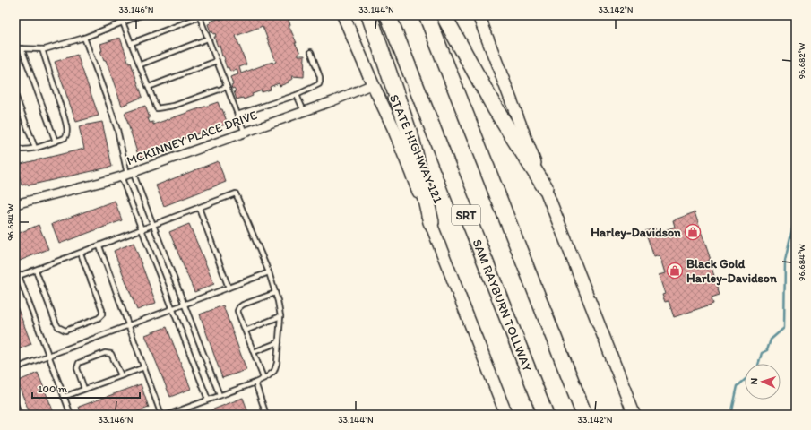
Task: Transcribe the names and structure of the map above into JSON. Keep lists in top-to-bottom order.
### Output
{
  "streets": {
    "highway": ["SRT", "SAM RAYBURN TOLLWAY"],
    "main road": ["STATE HIGHWAY 121"],
    "street": ["MCKINNEY PLACE DRIVE"]
  },
  "crossings": [
    ["MCKINNEY PLACE DRIVE", "STATE HIGHWAY 121"]
  ],
  "places": {
    "shop": ["Harley-Davidson", "Black Gold Harley-Davidson"]
  },
  "scale_bar": "100 m",
  "north": "left",
  "coordinates": [
    "33.146°N",
    "33.144°N",
    "33.142°N",
    "96.682°W",
    "96.684°W"
  ]
}
